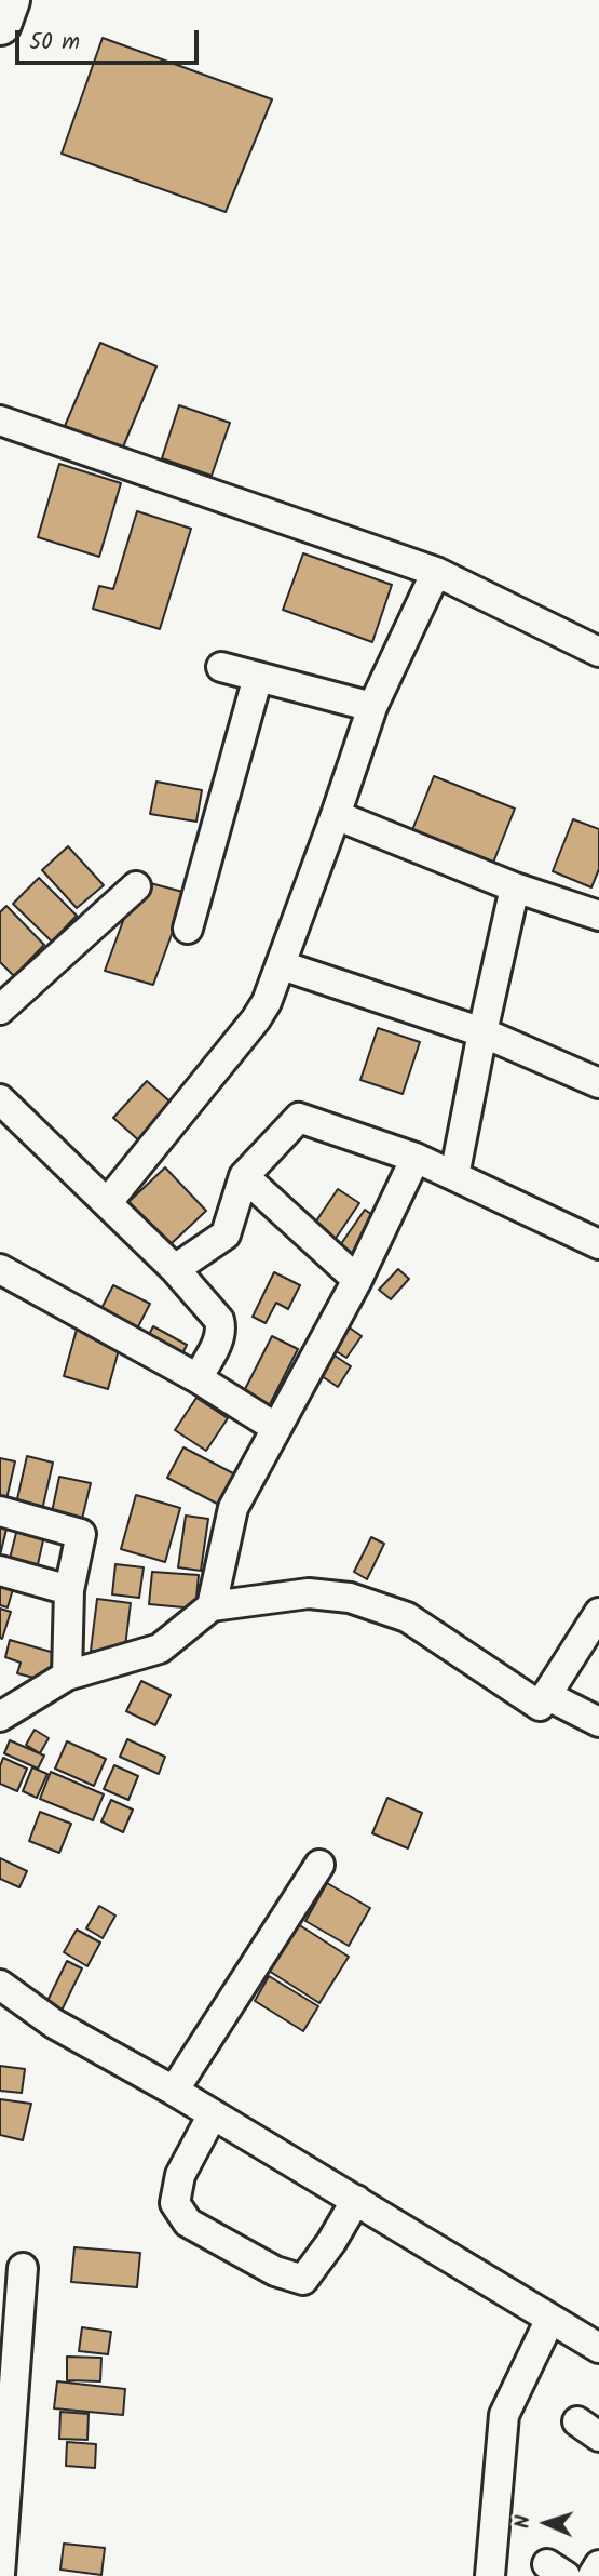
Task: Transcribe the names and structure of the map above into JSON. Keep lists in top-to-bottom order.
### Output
{
  "scale_bar": "50 m",
  "north": "left"
}
